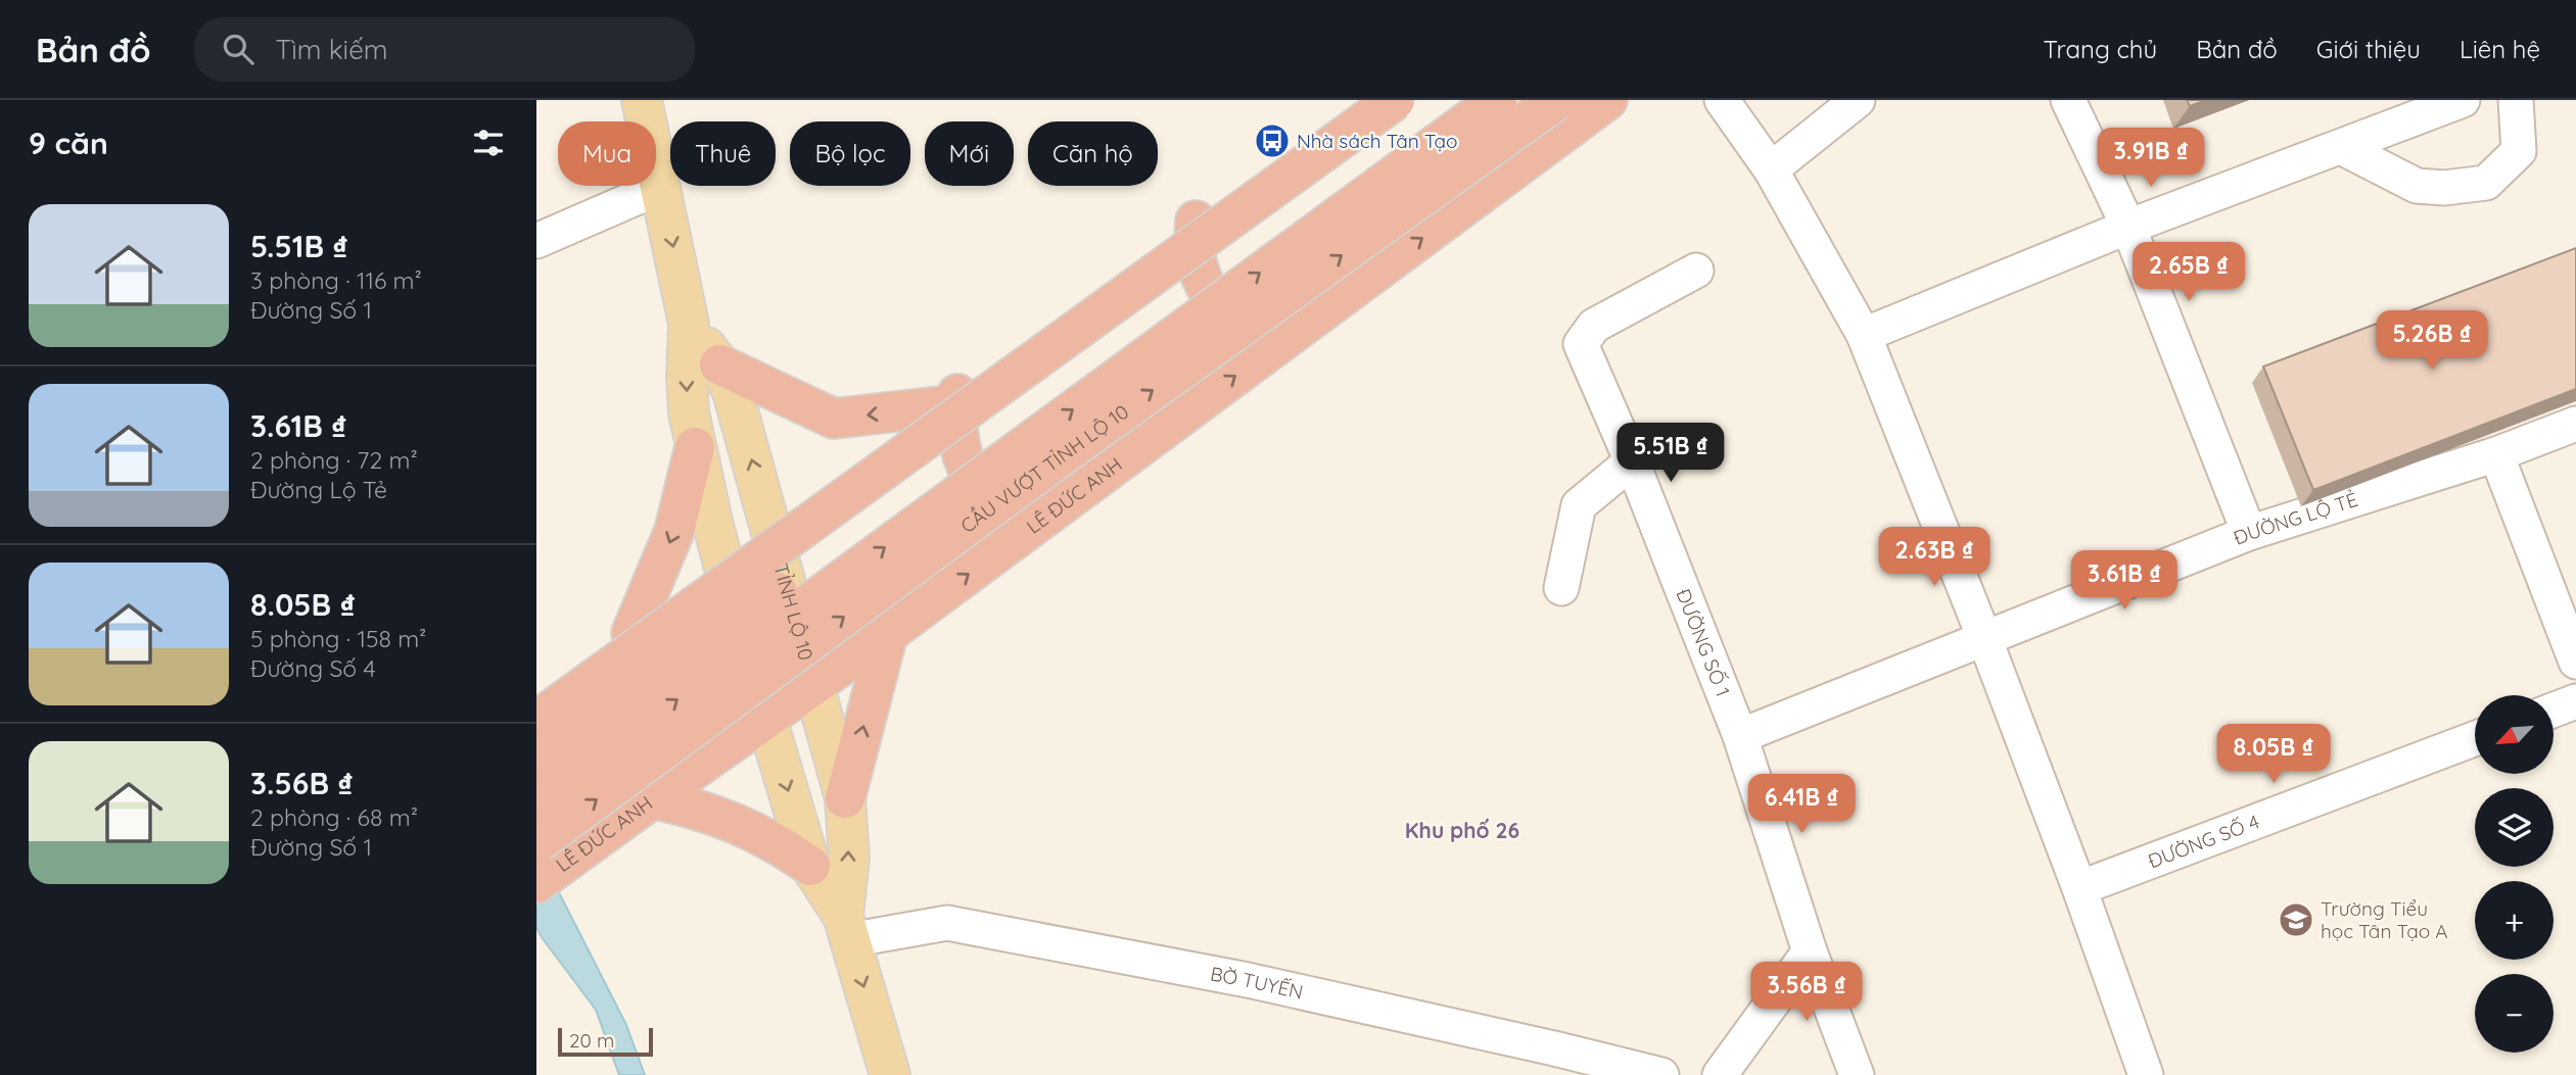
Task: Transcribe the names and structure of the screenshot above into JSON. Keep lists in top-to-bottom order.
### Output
{
  "streets": {
    "highway": ["CẦU VƯỢT TỈNH LỘ 10", "LÊ ĐỨC ANH"],
    "main road": ["TỈNH LỘ 10"],
    "street": [
      "ĐƯỜNG LỘ TẺ",
      "ĐƯỜNG SỐ 1",
      "ĐƯỜNG SỐ 4",
      "BỜ TUYẾN"
    ]
  },
  "crossings": [
    ["LÊ ĐỨC ANH", "TỈNH LỘ 10"],
    ["ĐƯỜNG LỘ TẺ", "ĐƯỜNG SỐ 1"],
    ["TỈNH LỘ 10", "BỜ TUYẾN"]
  ],
  "districts": ["Khu phố 26"],
  "places": {
    "bus stop": ["Nhà sách Tân Tạo"],
    "school or university": ["Trường Tiểu học Tân Tạo A"]
  },
  "scale_bar": "20 m",
  "north": "bottom left",
  "page": {
    "header": "Bản đồ",
    "search": "Tìm kiếm",
    "nav": [
      "Trang chủ",
      "Bản đồ",
      "Giới thiệu",
      "Liên hệ"
    ],
    "heading": "9 căn",
    "chip": [
      "Mua",
      "Thuê",
      "Bộ lọc",
      "Mới",
      "Căn hộ"
    ],
    "price": [
      "3.91B ₫",
      "2.65B ₫",
      "5.26B ₫",
      "5.51B ₫",
      "2.63B ₫",
      "3.61B ₫",
      "8.05B ₫",
      "6.41B ₫",
      "3.56B ₫"
    ],
    "list": [
      {
        "name": "5.51B ₫",
        "note": "3 phòng · 116 m² · Đường Số 1"
      },
      {
        "name": "3.61B ₫",
        "note": "2 phòng · 72 m² · Đường Lộ Tẻ"
      },
      {
        "name": "8.05B ₫",
        "note": "5 phòng · 158 m² · Đường Số 4"
      },
      {
        "name": "3.56B ₫",
        "note": "2 phòng · 68 m² · Đường Số 1"
      }
    ],
    "map_buttons": ["+", "−"],
    "scale": "20 m"
  }
}
